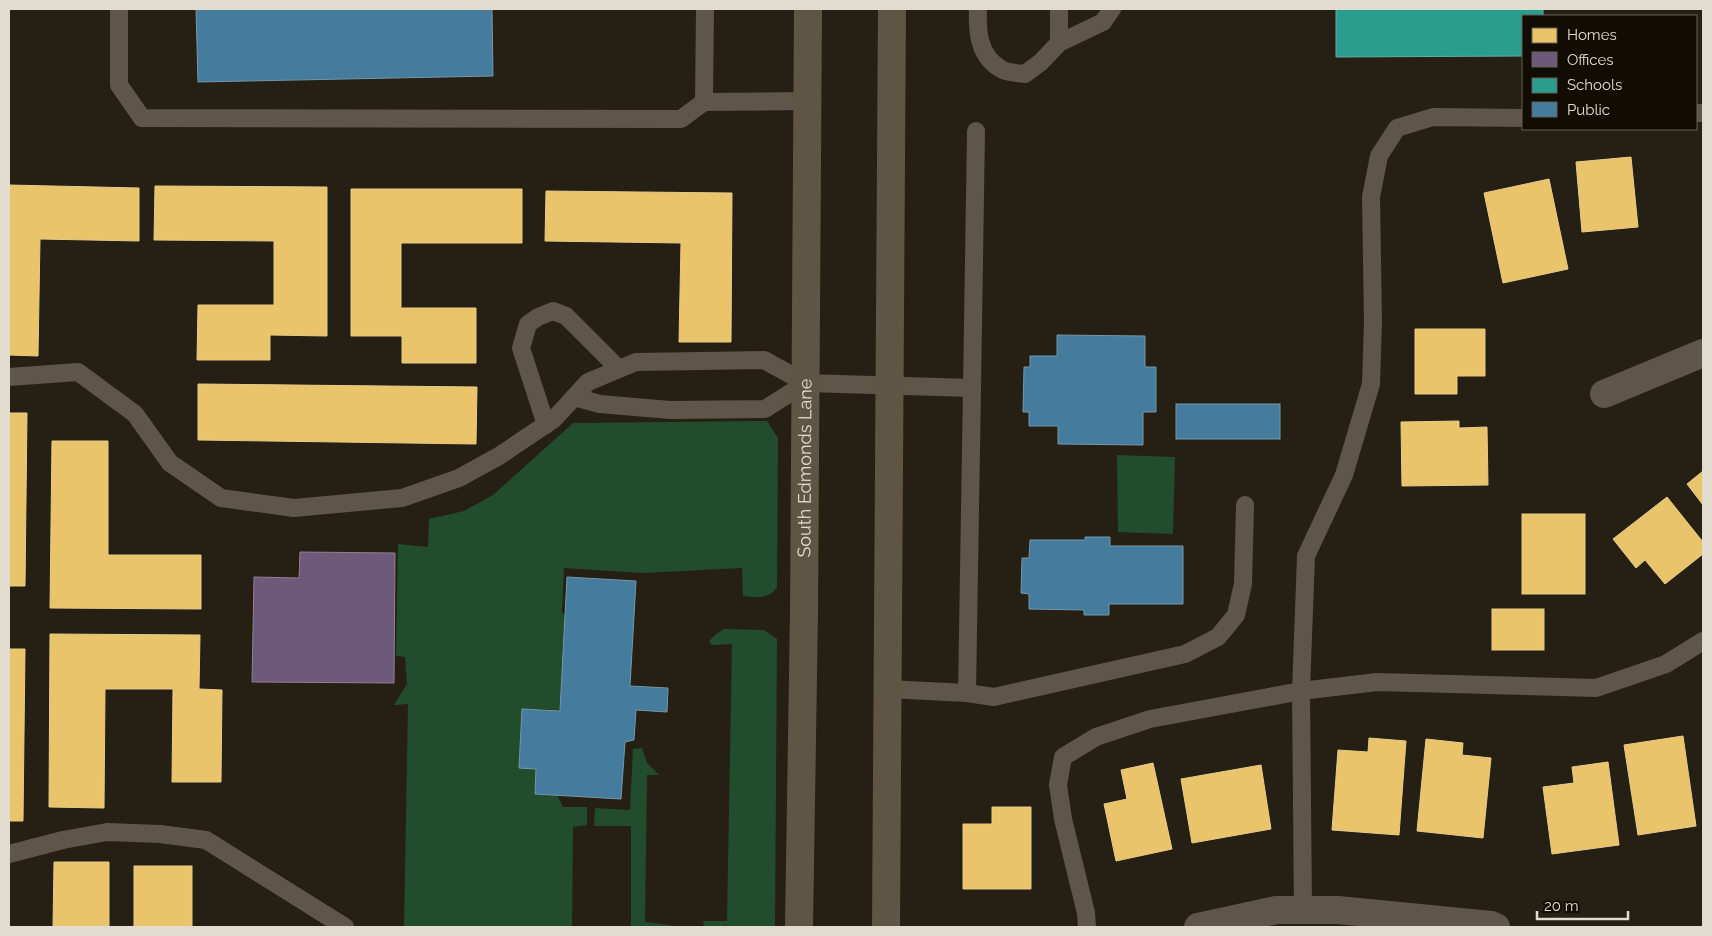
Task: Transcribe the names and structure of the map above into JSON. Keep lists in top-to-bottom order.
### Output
{
  "streets": {
    "main road": ["South Edmonds Lane"]
  },
  "legend": [
    "Homes",
    "Offices",
    "Schools",
    "Public"
  ],
  "scale_bar": "20 m"
}
